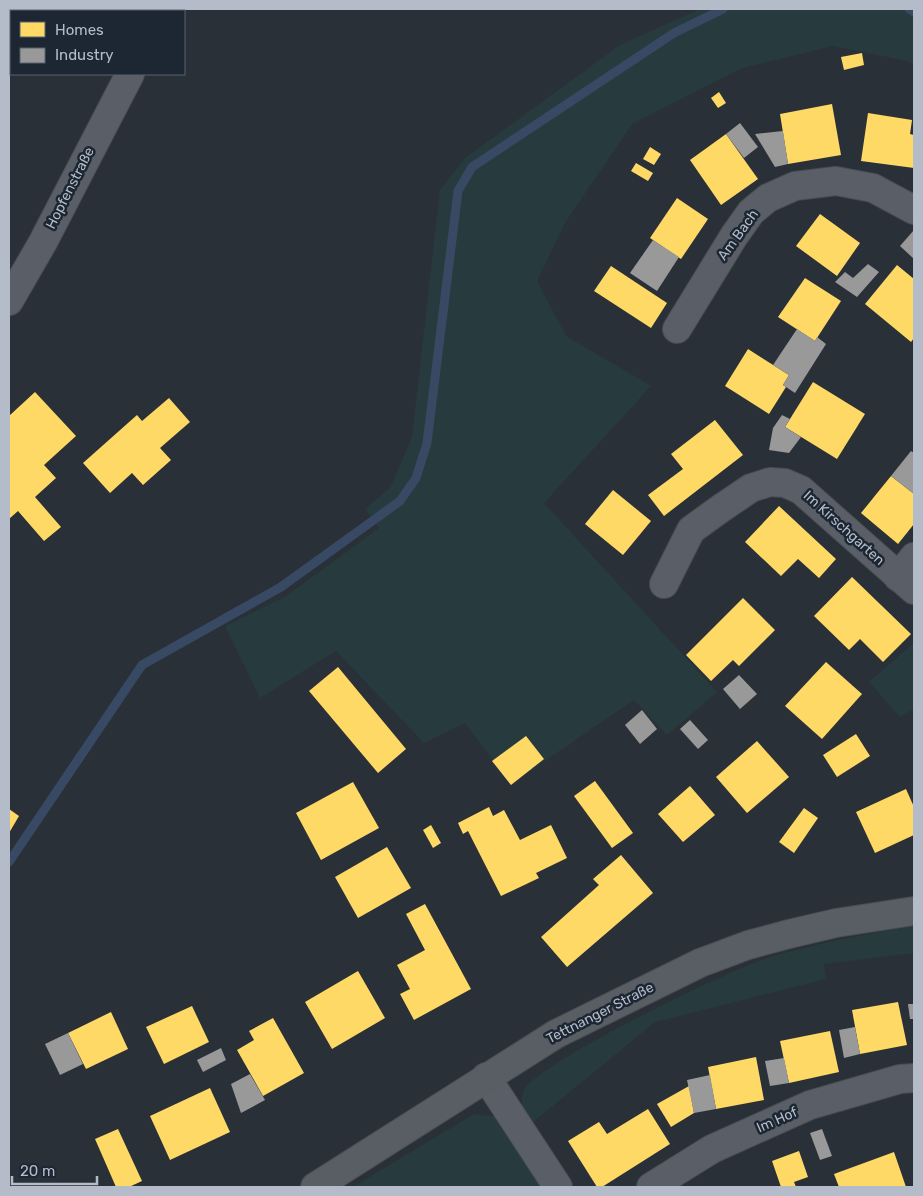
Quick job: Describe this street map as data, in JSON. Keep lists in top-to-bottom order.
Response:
{
  "streets": {
    "main road": ["Tettnanger Straße"],
    "street": [
      "Hopfenstraße",
      "Am Bach",
      "Im Kirschgarten",
      "Im Hof"
    ]
  },
  "legend": ["Homes", "Industry"],
  "scale_bar": "20 m"
}
